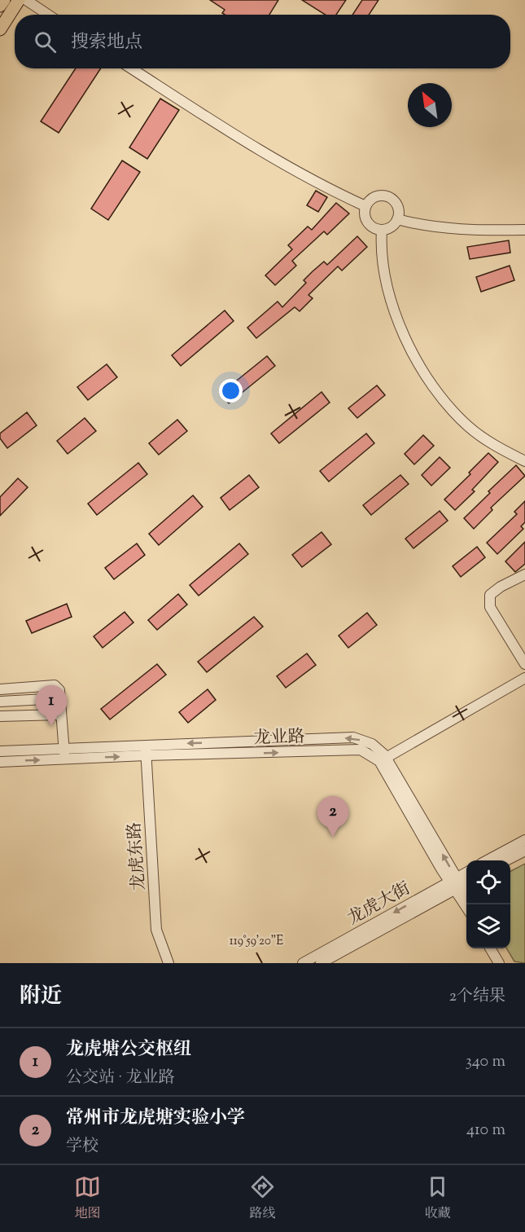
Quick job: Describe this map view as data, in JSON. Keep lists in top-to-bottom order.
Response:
{
  "streets": {
    "street": ["龙业路", "龙虎东路", "龙虎大街"]
  },
  "crossings": [
    ["龙业路", "龙虎东路"]
  ],
  "north": "top left",
  "page": {
    "search": "搜索地点",
    "pins": ["1", "2"],
    "heading": ["附近", "2个结果"],
    "list": [
      {
        "mark": "1",
        "name": "龙虎塘公交枢纽",
        "note": "公交站 · 龙业路",
        "value": "340 m"
      },
      {
        "mark": "2",
        "name": "常州市龙虎塘实验小学",
        "note": "学校",
        "value": "410 m"
      }
    ],
    "nav": ["地图", "路线", "收藏"]
  },
  "coordinates": ["119°59'20\"E"]
}
